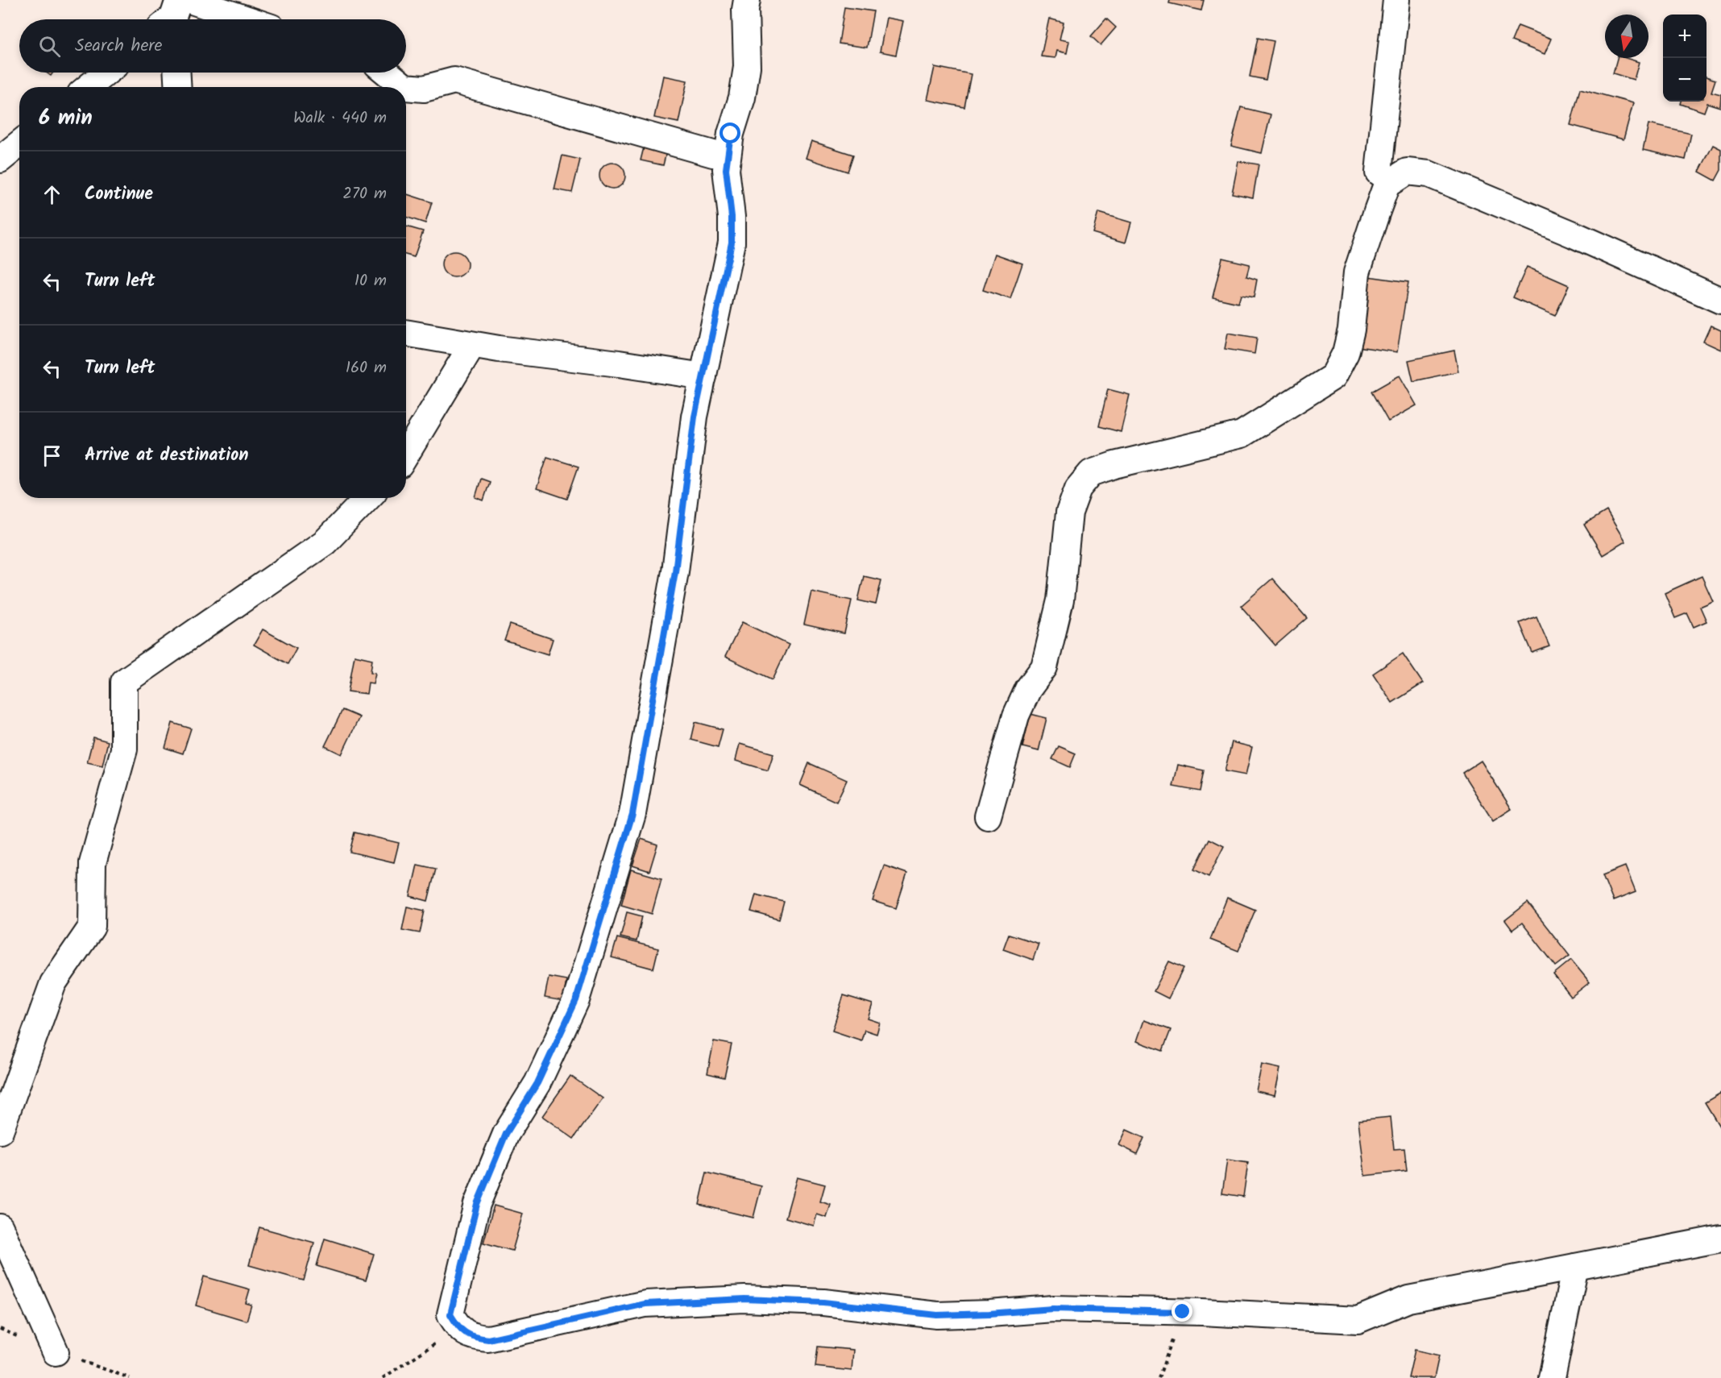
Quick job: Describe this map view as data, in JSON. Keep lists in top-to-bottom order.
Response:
{
  "north": "bottom",
  "page": {
    "map_buttons": ["+", "−"],
    "search": "Search here",
    "heading": ["6 min", "Walk · 440 m"],
    "list": [
      ["Continue", "270 m"],
      ["Turn left", "10 m"],
      ["Turn left", "160 m"],
      "Arrive at destination"
    ]
  }
}
